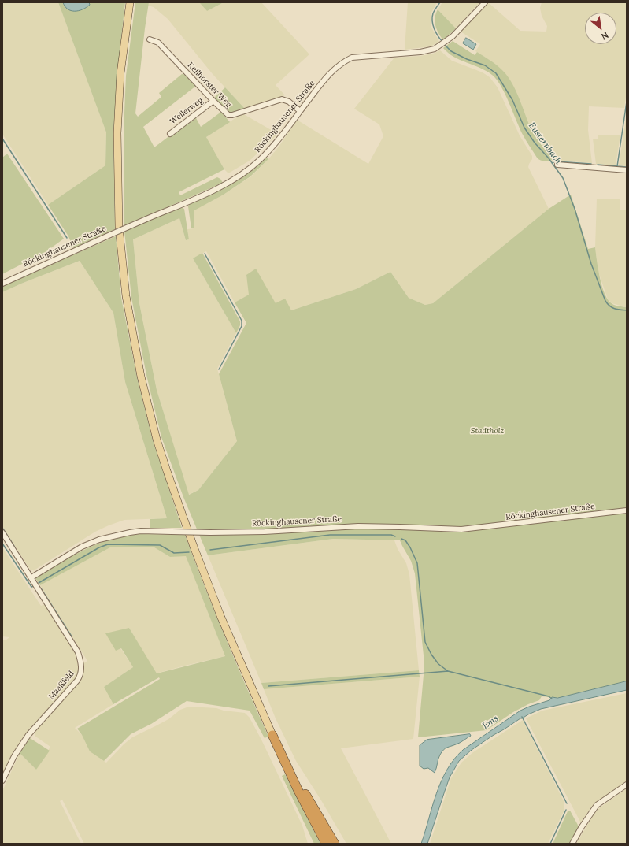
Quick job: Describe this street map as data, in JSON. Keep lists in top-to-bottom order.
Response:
{
  "streets": {
    "street": [
      "Kellhorster Weg",
      "Weilerweg",
      "Röckinghausener Straße",
      "Maaßfeld"
    ]
  },
  "crossings": [
    ["Kellhorster Weg", "Weilerweg"],
    ["Kellhorster Weg", "Röckinghausener Straße"],
    ["Röckinghausener Straße", "Maaßfeld"]
  ],
  "water": ["Eusternbach", "Ems"],
  "parks": ["Stadtholz"],
  "north": "bottom right"
}
